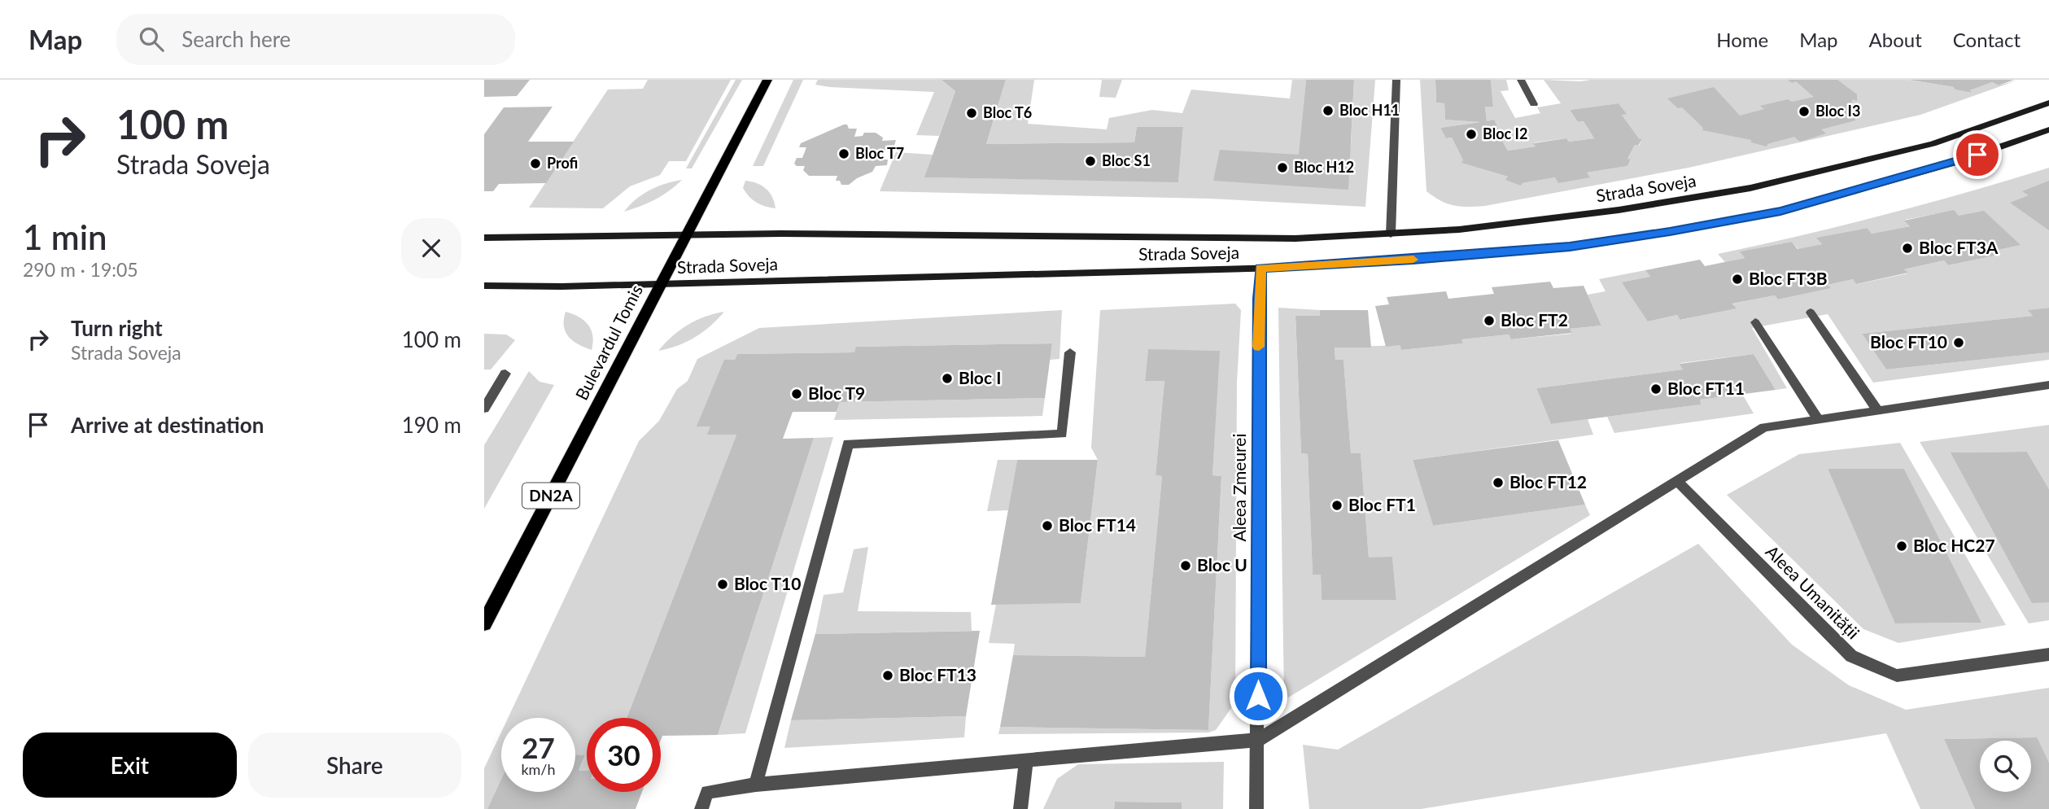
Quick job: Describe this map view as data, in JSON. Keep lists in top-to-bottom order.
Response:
{
  "streets": {
    "main road": ["Strada Soveja", "Bulevardul Tomis", "DN2A"],
    "street": ["Aleea Zmeurei", "Aleea Umanității"]
  },
  "crossings": [
    ["Strada Soveja", "Bulevardul Tomis"],
    ["Strada Soveja", "Aleea Zmeurei"]
  ],
  "places": [
    "Bloc H11",
    "Bloc I3",
    "Bloc T6",
    "Bloc I2",
    "Bloc T7",
    "Bloc S1",
    "Profi",
    "Bloc H12",
    "Bloc FT3A",
    "Bloc FT3B",
    "Bloc FT2",
    "Bloc FT10",
    "Bloc I",
    "Bloc FT11",
    "Bloc T9",
    "Bloc FT12",
    "Bloc FT1",
    "Bloc FT14",
    "Bloc HC27",
    "Bloc U",
    "Bloc T10",
    "Bloc FT13"
  ],
  "page": {
    "header": "Map",
    "search": "Search here",
    "nav": [
      "Home",
      "Map",
      "About",
      "Contact"
    ],
    "turn": ["100 m", "Strada Soveja"],
    "heading": ["1 min", "290 m · 19:05"],
    "list": [
      {
        "name": "Turn right",
        "note": "Strada Soveja",
        "value": "100 m"
      },
      {
        "name": "Arrive at destination",
        "value": "190 m"
      }
    ],
    "speed": "27 km/h",
    "limit": "30",
    "buttons": ["Exit", "Share"]
  }
}
